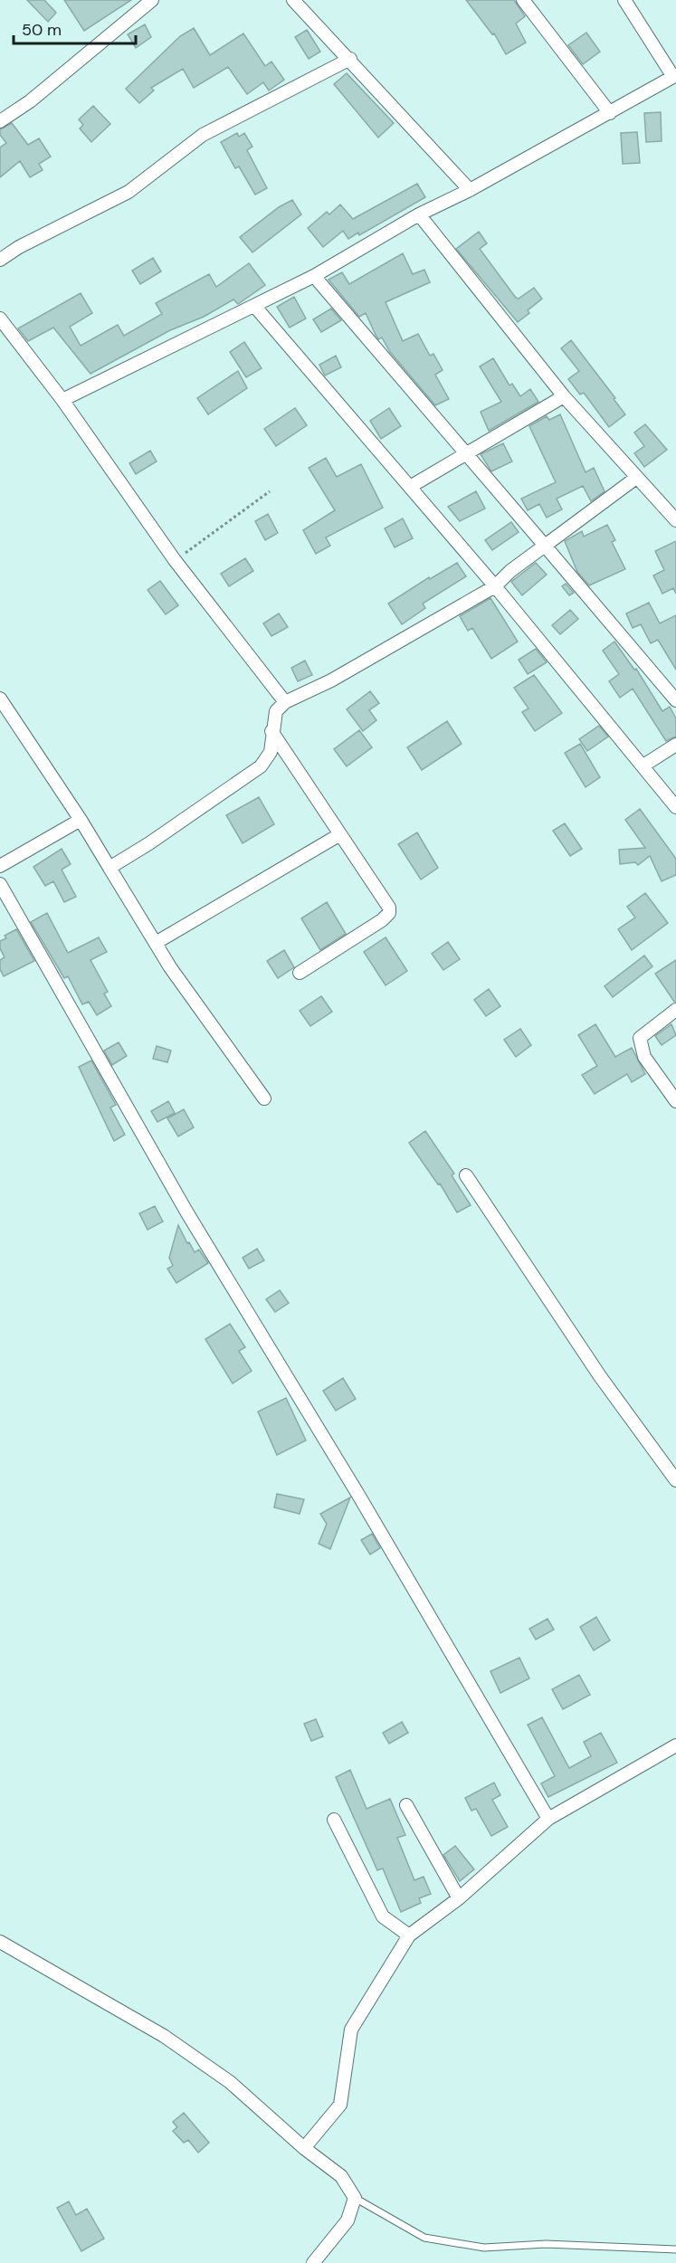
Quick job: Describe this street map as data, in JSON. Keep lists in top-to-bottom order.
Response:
{
  "scale_bar": "50 m"
}
